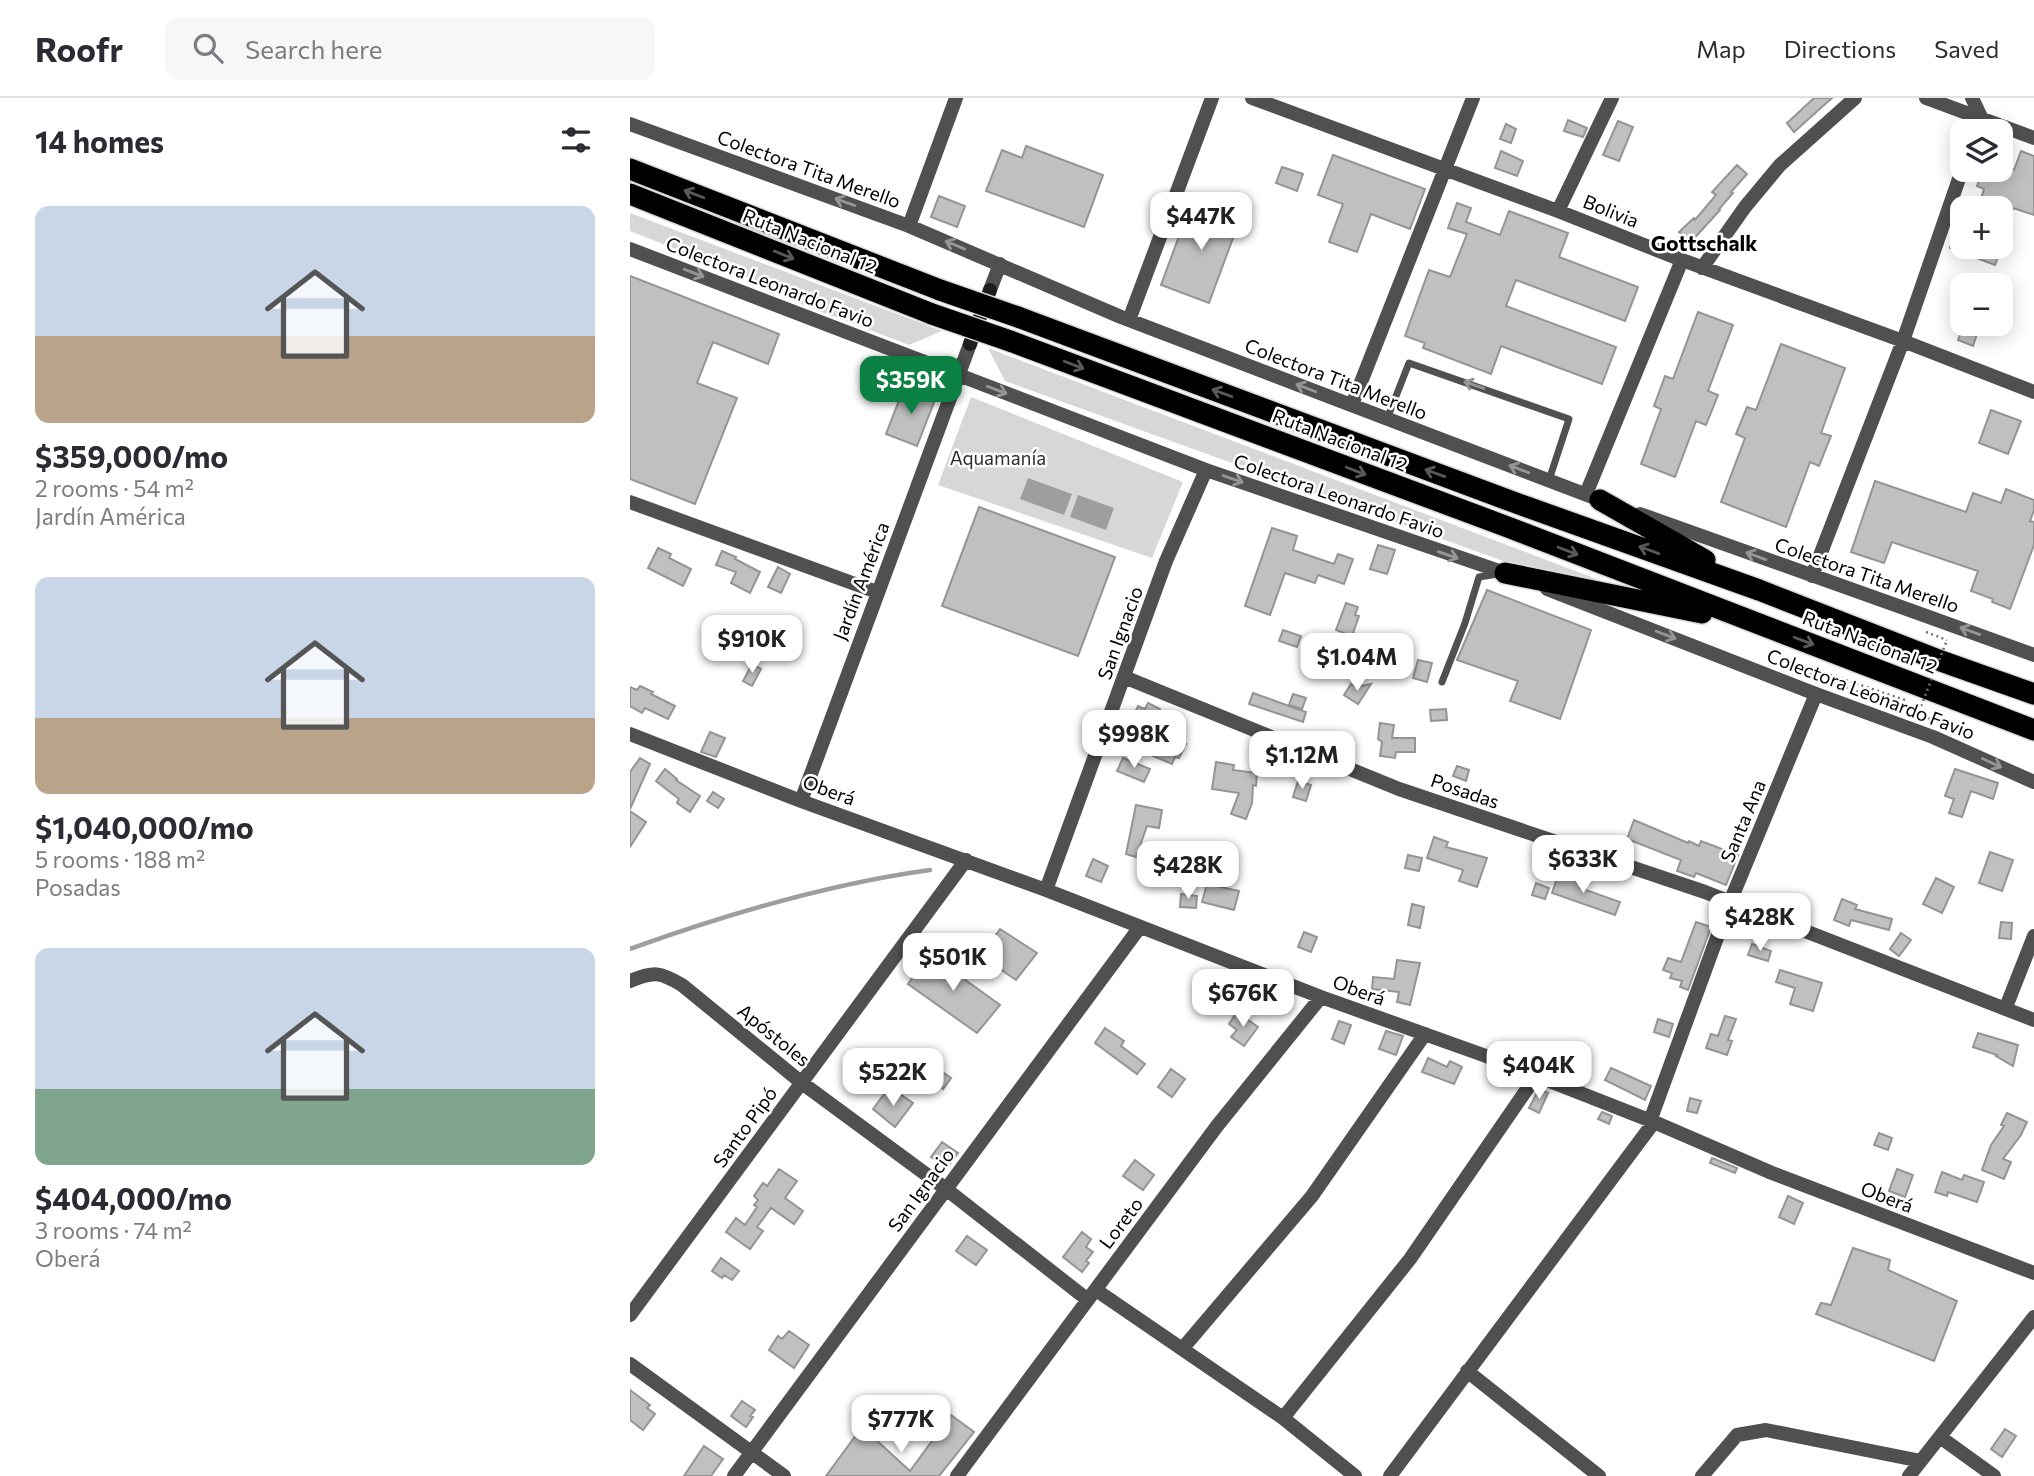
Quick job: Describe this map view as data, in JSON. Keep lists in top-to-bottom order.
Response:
{
  "streets": {
    "highway": ["Ruta Nacional 12"],
    "street": [
      "Colectora Tita Merello",
      "Bolivia",
      "Colectora Leonardo Favio",
      "Jardín América",
      "San Ignacio",
      "Oberá",
      "Posadas",
      "Santa Ana",
      "Apóstoles",
      "Santo Pipó",
      "Loreto"
    ]
  },
  "crossings": [
    ["Colectora Tita Merello", "Jardín América"],
    ["Colectora Leonardo Favio", "Jardín América"],
    ["Colectora Leonardo Favio", "San Ignacio"],
    ["Colectora Leonardo Favio", "Santa Ana"],
    ["Jardín América", "Oberá"],
    ["San Ignacio", "Oberá"],
    ["San Ignacio", "Posadas"],
    ["San Ignacio", "Apóstoles"],
    ["Oberá", "Santa Ana"],
    ["Oberá", "Santo Pipó"],
    ["Oberá", "Loreto"],
    ["Posadas", "Santa Ana"],
    ["Apóstoles", "Santo Pipó"],
    ["Apóstoles", "Loreto"]
  ],
  "one_way": ["Colectora Tita Merello", "Colectora Leonardo Favio"],
  "districts": ["Gottschalk"],
  "parks": ["Aquamanía"],
  "page": {
    "header": "Roofr",
    "search": "Search here",
    "nav": ["Map", "Directions", "Saved"],
    "heading": "14 homes",
    "map_buttons": ["+", "−"],
    "list": [
      {
        "name": "$359,000/mo",
        "note": "2 rooms · 54 m² · Jardín América"
      },
      {
        "name": "$1,040,000/mo",
        "note": "5 rooms · 188 m² · Posadas"
      },
      {
        "name": "$404,000/mo",
        "note": "3 rooms · 74 m² · Oberá"
      }
    ],
    "price": [
      "$447K",
      "$359K",
      "$910K",
      "$1.04M",
      "$998K",
      "$1.12M",
      "$633K",
      "$428K",
      "$428K",
      "$501K",
      "$676K",
      "$404K",
      "$522K",
      "$777K"
    ]
  }
}
